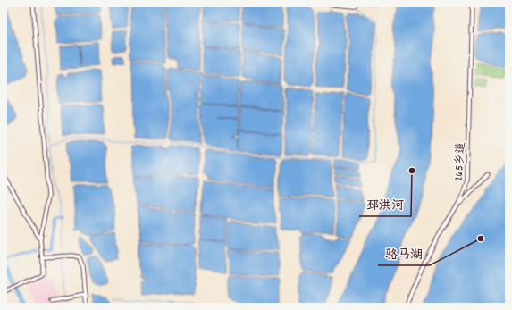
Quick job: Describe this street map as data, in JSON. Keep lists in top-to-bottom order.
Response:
{
  "streets": {
    "street": ["265乡道"]
  },
  "places": ["邳洪河", "骆马湖"]
}
